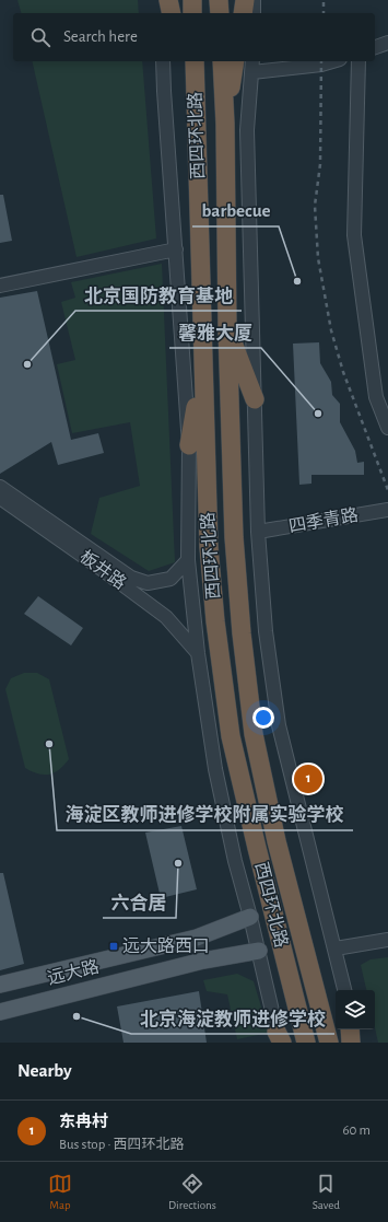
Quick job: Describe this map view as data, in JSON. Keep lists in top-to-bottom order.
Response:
{
  "streets": {
    "highway": ["西四环北路"],
    "main road": ["远大路"],
    "street": ["四季青路", "板井路"]
  },
  "crossings": [
    ["西四环北路", "板井路"],
    ["西四环北路", "远大路"]
  ],
  "places": {
    "other": [
      "barbecue",
      "北京国防教育基地",
      "馨雅大厦",
      "海淀区教师进修学校附属实验学校",
      "六合居",
      "北京海淀教师进修学校"
    ],
    "transit": ["远大路西口"]
  },
  "page": {
    "search": "Search here",
    "pins": "1",
    "heading": "Nearby",
    "list": [
      {
        "mark": "1",
        "name": "东冉村",
        "note": "Bus stop · 西四环北路",
        "value": "60 m"
      }
    ],
    "nav": ["Map", "Directions", "Saved"]
  }
}
